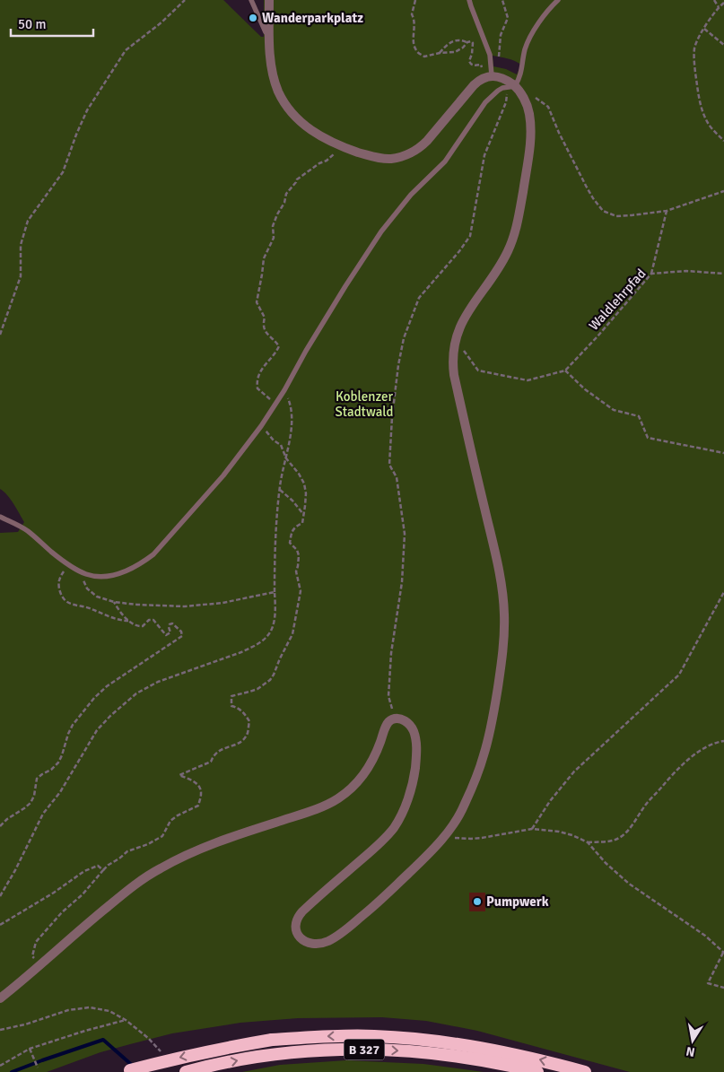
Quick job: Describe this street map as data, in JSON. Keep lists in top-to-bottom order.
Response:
{
  "streets": {
    "highway": ["B 327"],
    "path": ["Waldlehrpfad"]
  },
  "parks": ["Koblenzer Stadtwald"],
  "places": ["Wanderparkplatz", "Pumpwerk"],
  "scale_bar": "50 m",
  "north": "bottom"
}
